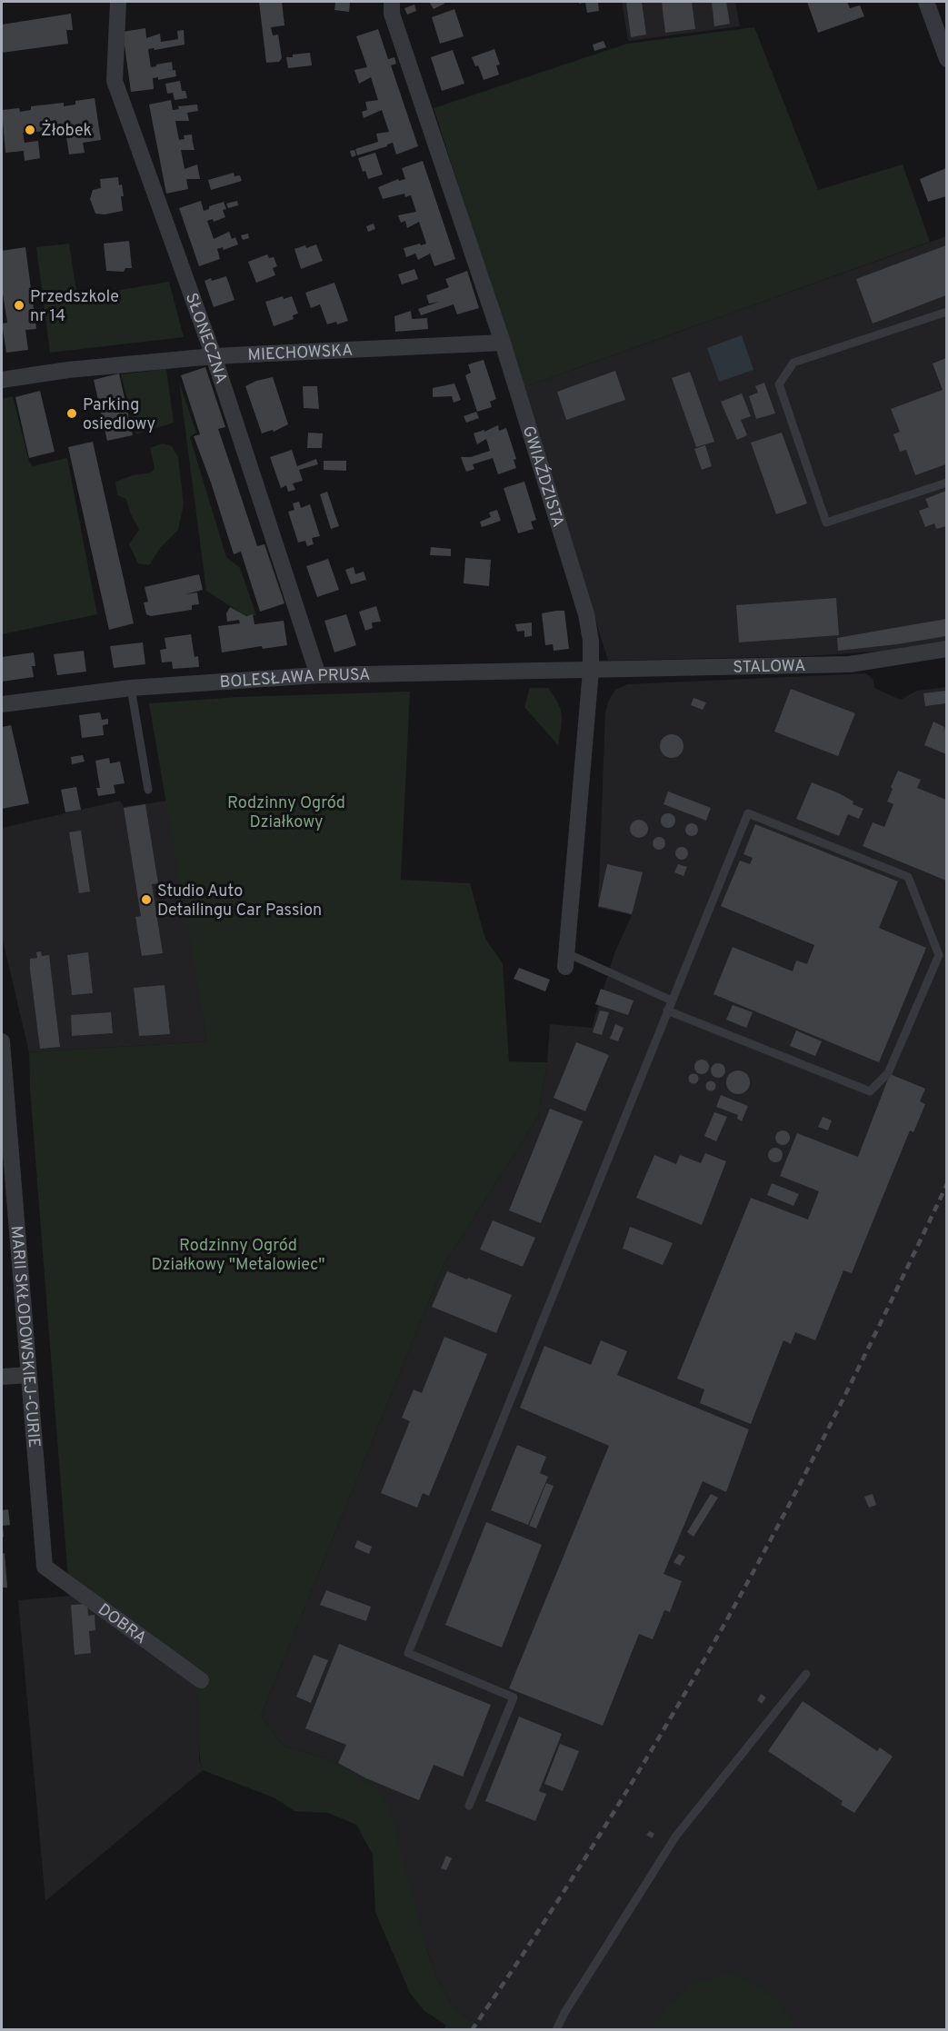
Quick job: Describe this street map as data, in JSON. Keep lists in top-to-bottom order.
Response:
{
  "streets": {
    "street": [
      "SŁONECZNA",
      "MIECHOWSKA",
      "GWIAŹDZISTA",
      "STALOWA",
      "BOLESŁAWA PRUSA",
      "MARII SKŁODOWSKIEJ-CURIE",
      "DOBRA"
    ]
  },
  "crossings": [
    ["SŁONECZNA", "MIECHOWSKA"],
    ["SŁONECZNA", "BOLESŁAWA PRUSA"],
    ["MIECHOWSKA", "GWIAŹDZISTA"],
    ["GWIAŹDZISTA", "STALOWA"],
    ["GWIAŹDZISTA", "BOLESŁAWA PRUSA"],
    ["STALOWA", "BOLESŁAWA PRUSA"],
    ["MARII SKŁODOWSKIEJ-CURIE", "DOBRA"]
  ],
  "parks": ["Rodzinny Ogród Działkowy", "Rodzinny Ogród Działkowy \"Metalowiec\""],
  "places": [
    "Żłobek",
    "Przedszkole nr 14",
    "Parking osiedlowy",
    "Studio Auto Detailingu Car Passion"
  ]
}
